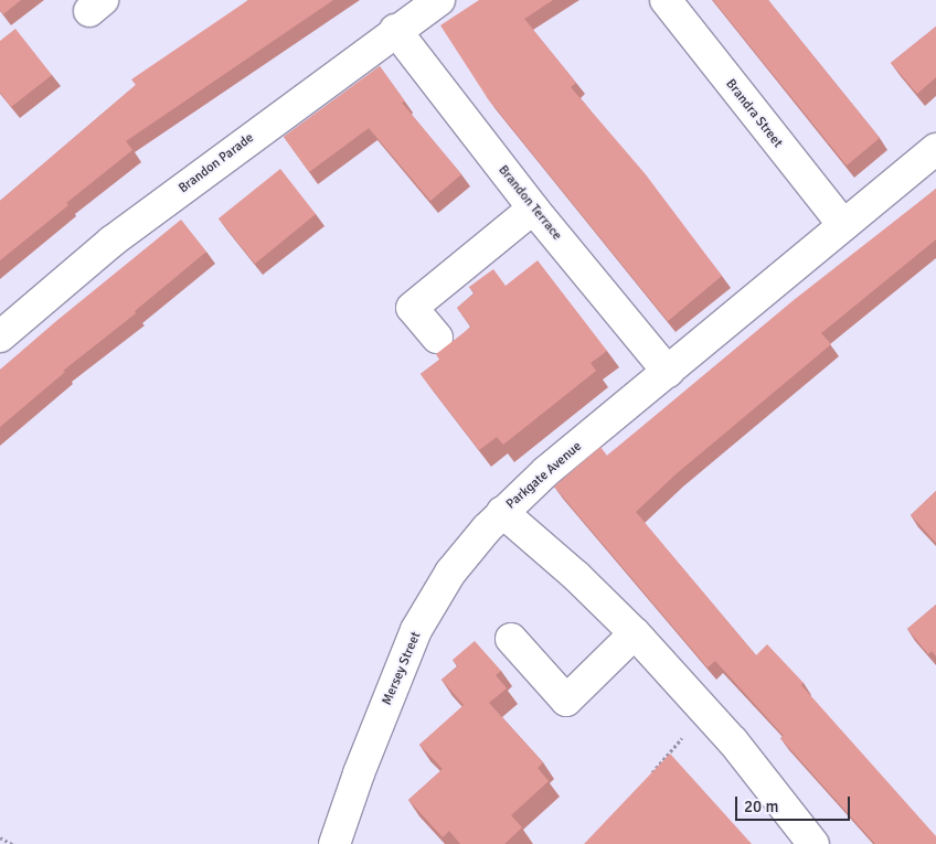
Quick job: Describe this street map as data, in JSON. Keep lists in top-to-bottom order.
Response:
{
  "streets": {
    "street": [
      "Brandra Street",
      "Brandon Parade",
      "Brandon Terrace",
      "Parkgate Avenue",
      "Mersey Street"
    ]
  },
  "crossings": [
    ["Brandra Street", "Parkgate Avenue"],
    ["Brandon Parade", "Brandon Terrace"],
    ["Brandon Terrace", "Parkgate Avenue"],
    ["Parkgate Avenue", "Mersey Street"]
  ],
  "scale_bar": "20 m"
}
